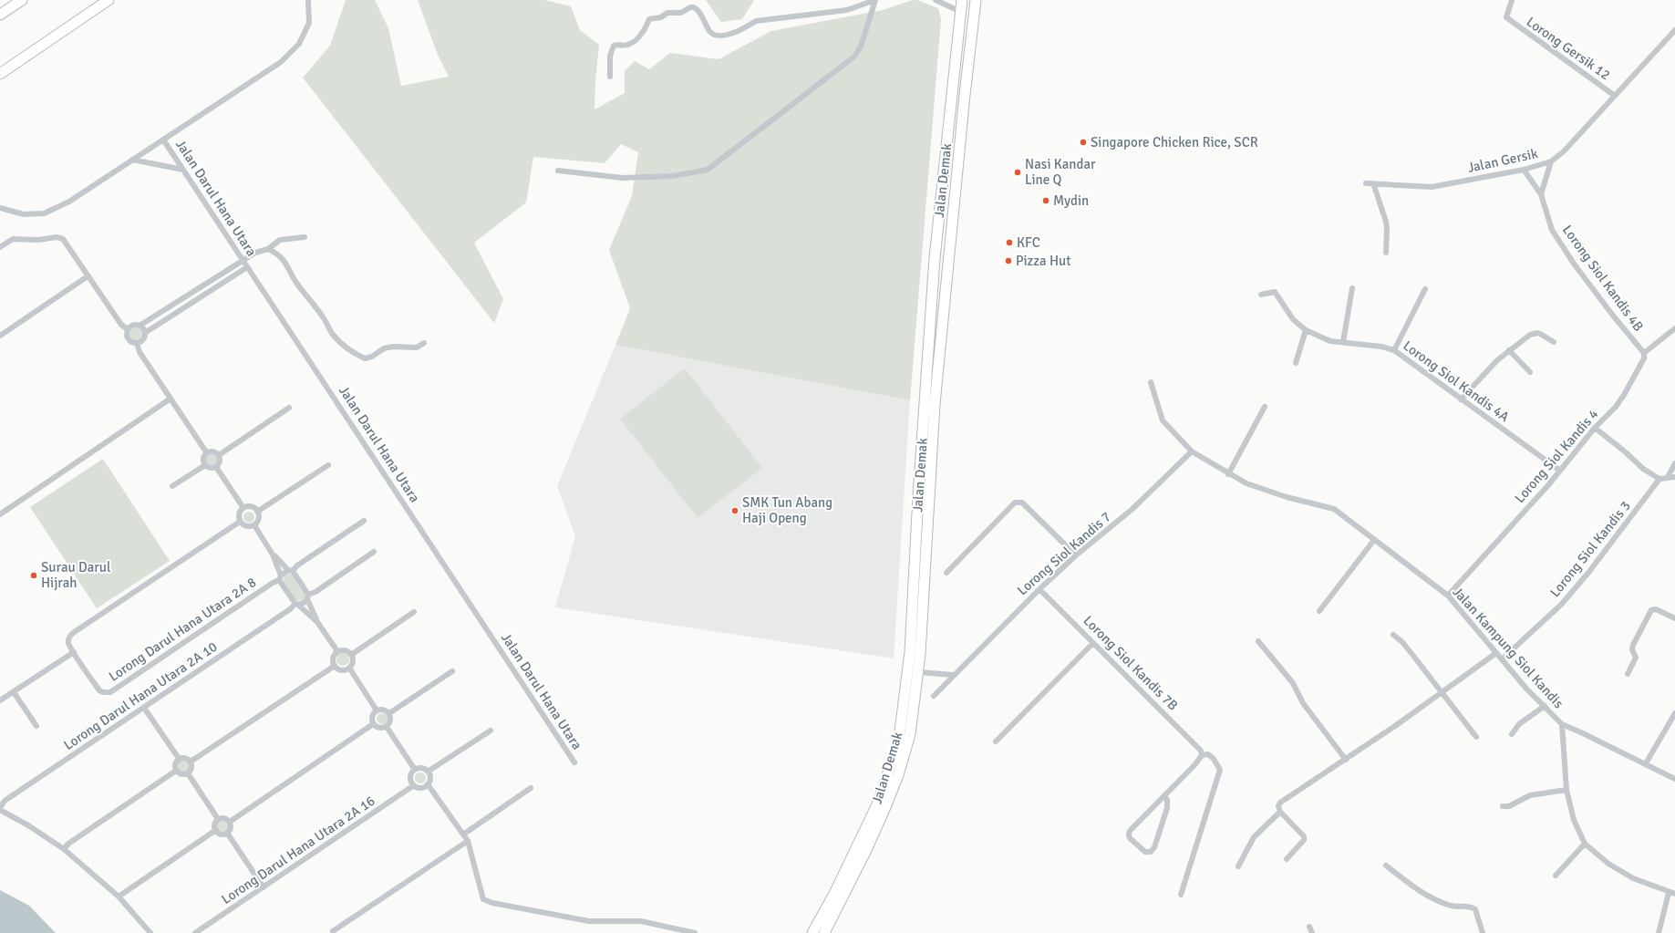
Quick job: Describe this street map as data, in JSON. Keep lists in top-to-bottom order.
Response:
{
  "streets": {
    "highway": ["Jalan Demak"],
    "street": [
      "Lorong Gersik 12",
      "Jalan Gersik",
      "Jalan Darul Hana Utara",
      "Lorong Siol Kandis 4B",
      "Lorong Siol Kandis 4A",
      "Lorong Siol Kandis 4",
      "Lorong Siol Kandis 3",
      "Lorong Siol Kandis 7",
      "Lorong Darul Hana Utara 2A 8",
      "Jalan Kampung Siol Kandis",
      "Lorong Siol Kandis 7B",
      "Lorong Darul Hana Utara 2A 10",
      "Lorong Darul Hana Utara 2A 16"
    ]
  },
  "crossings": [
    ["Lorong Gersik 12", "Jalan Gersik"],
    ["Jalan Gersik", "Lorong Siol Kandis 4B"],
    ["Lorong Siol Kandis 4B", "Lorong Siol Kandis 4"],
    ["Lorong Siol Kandis 4A", "Lorong Siol Kandis 4"],
    ["Lorong Siol Kandis 4", "Jalan Kampung Siol Kandis"],
    ["Lorong Siol Kandis 3", "Jalan Kampung Siol Kandis"],
    ["Lorong Siol Kandis 7", "Jalan Kampung Siol Kandis"],
    ["Lorong Siol Kandis 7", "Lorong Siol Kandis 7B"]
  ],
  "places": [
    "Singapore Chicken Rice, SCR",
    "Nasi Kandar Line Q",
    "Mydin",
    "KFC",
    "Pizza Hut",
    "SMK Tun Abang Haji Openg",
    "Surau Darul Hijrah"
  ]
}
